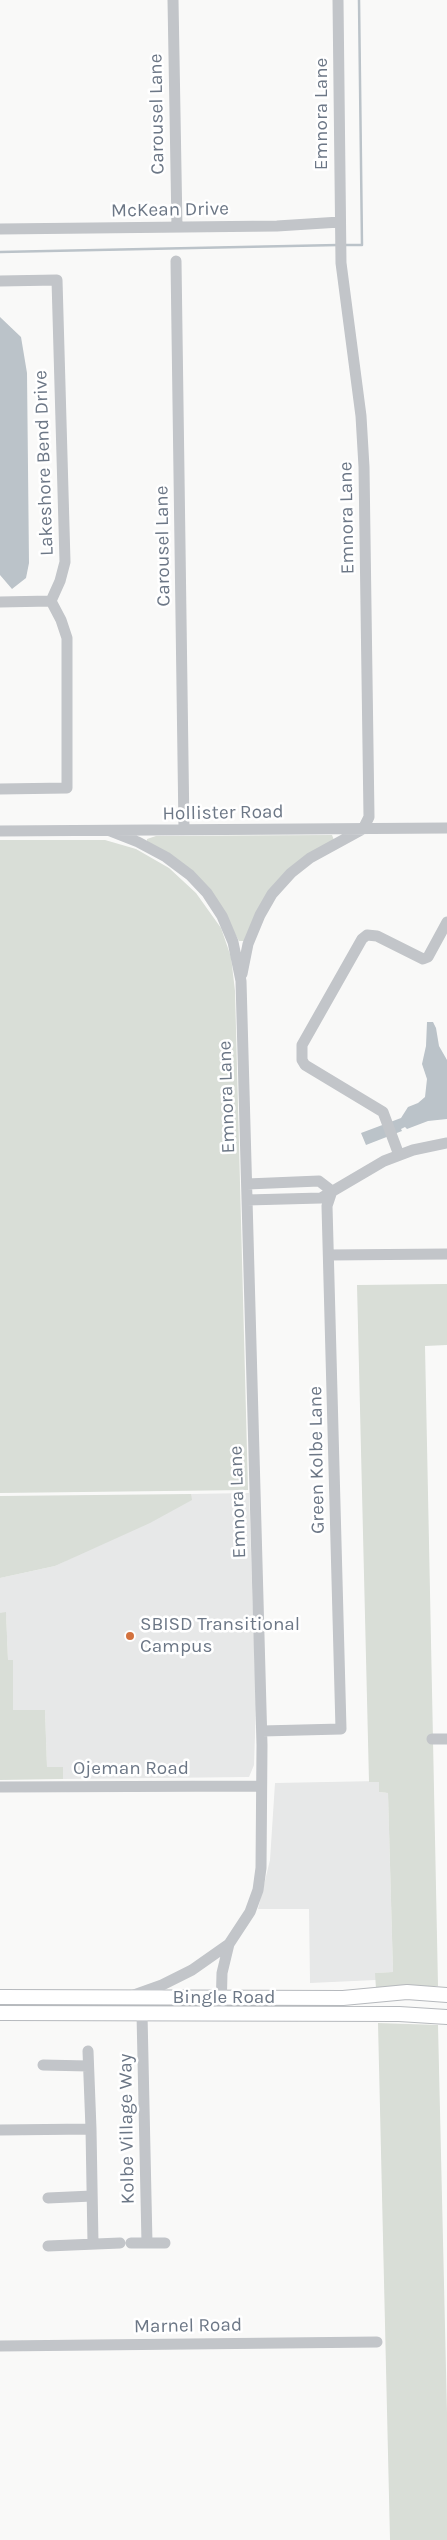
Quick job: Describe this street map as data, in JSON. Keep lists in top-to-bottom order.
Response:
{
  "streets": {
    "main road": ["Bingle Road"],
    "street": [
      "Carousel Lane",
      "Emnora Lane",
      "McKean Drive",
      "Lakeshore Bend Drive",
      "Hollister Road",
      "Green Kolbe Lane",
      "Ojeman Road",
      "Kolbe Village Way",
      "Marnel Road"
    ]
  },
  "crossings": [
    ["Carousel Lane", "McKean Drive"],
    ["Carousel Lane", "Hollister Road"],
    ["Emnora Lane", "McKean Drive"],
    ["Emnora Lane", "Hollister Road"],
    ["Emnora Lane", "Green Kolbe Lane"],
    ["Emnora Lane", "Ojeman Road"],
    ["Emnora Lane", "Bingle Road"],
    ["Bingle Road", "Kolbe Village Way"]
  ],
  "places": ["SBISD Transitional Campus"]
}
